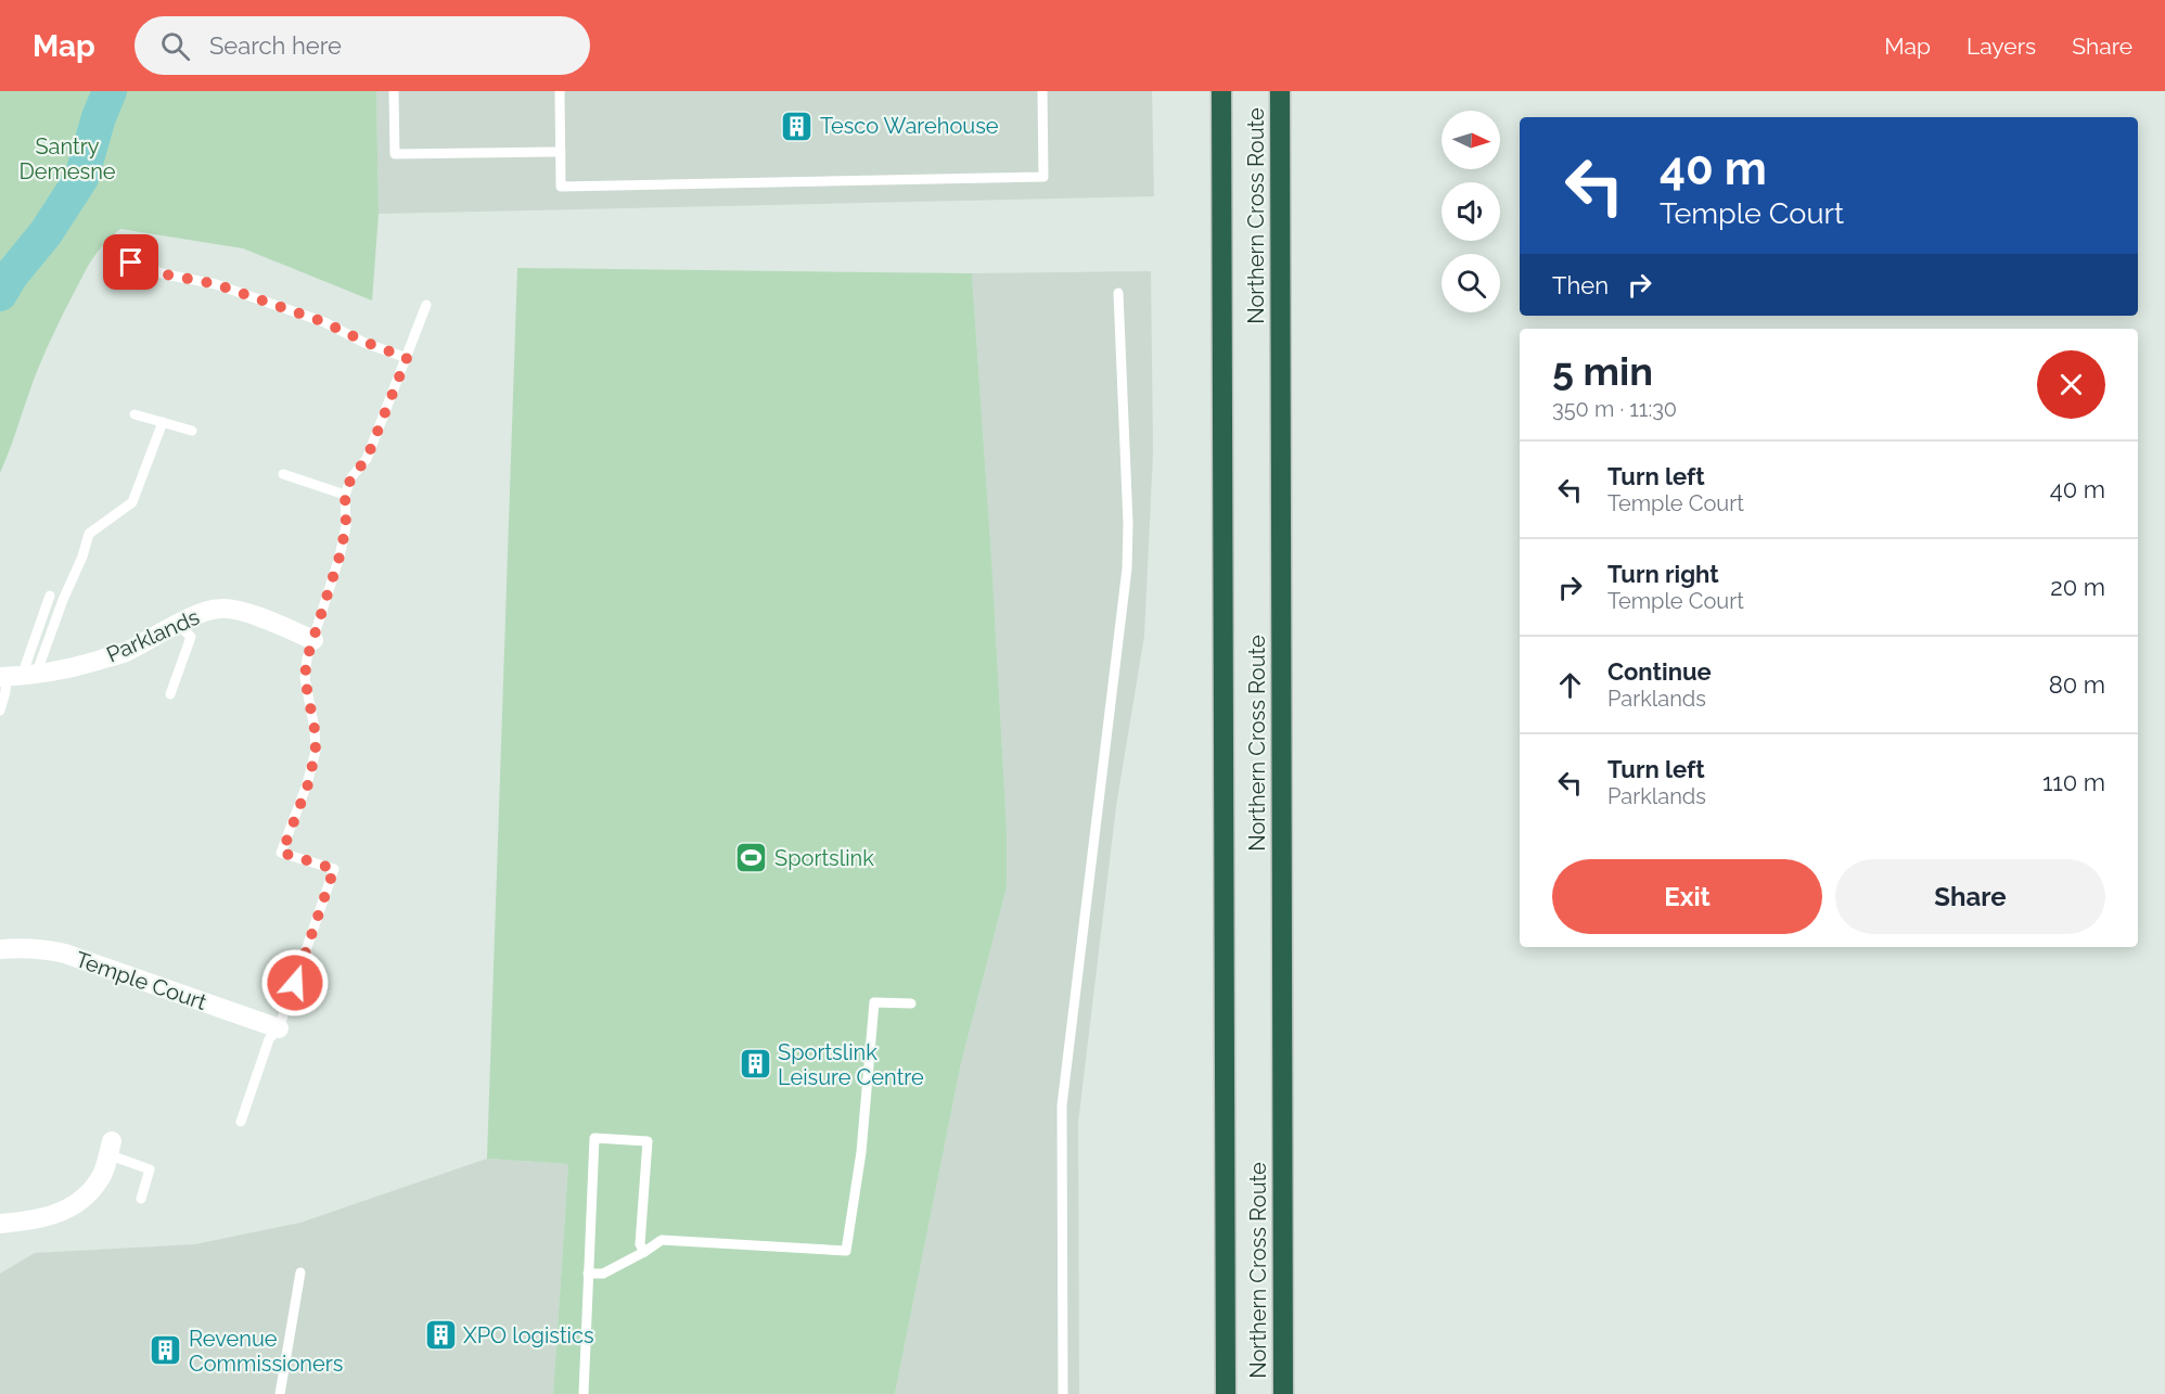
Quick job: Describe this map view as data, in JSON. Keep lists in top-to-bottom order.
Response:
{
  "streets": {
    "highway": ["Northern Cross Route"],
    "street": ["Parklands", "Temple Court"]
  },
  "parks": ["Santry Demesne"],
  "places": {
    "building": [
      "Tesco Warehouse",
      "Sportslink Leisure Centre",
      "XPO logistics",
      "Revenue Commissioners"
    ],
    "sports": ["Sportslink"]
  },
  "north": "right",
  "page": {
    "header": "Map",
    "search": "Search here",
    "nav": ["Map", "Layers", "Share"],
    "turn": ["40 m", "Temple Court"],
    "then": "Then",
    "heading": ["5 min", "350 m · 11:30"],
    "list": [
      {
        "name": "Turn left",
        "note": "Temple Court",
        "value": "40 m"
      },
      {
        "name": "Turn right",
        "note": "Temple Court",
        "value": "20 m"
      },
      {
        "name": "Continue",
        "note": "Parklands",
        "value": "80 m"
      },
      {
        "name": "Turn left",
        "note": "Parklands",
        "value": "110 m"
      }
    ],
    "buttons": ["Exit", "Share"]
  }
}
